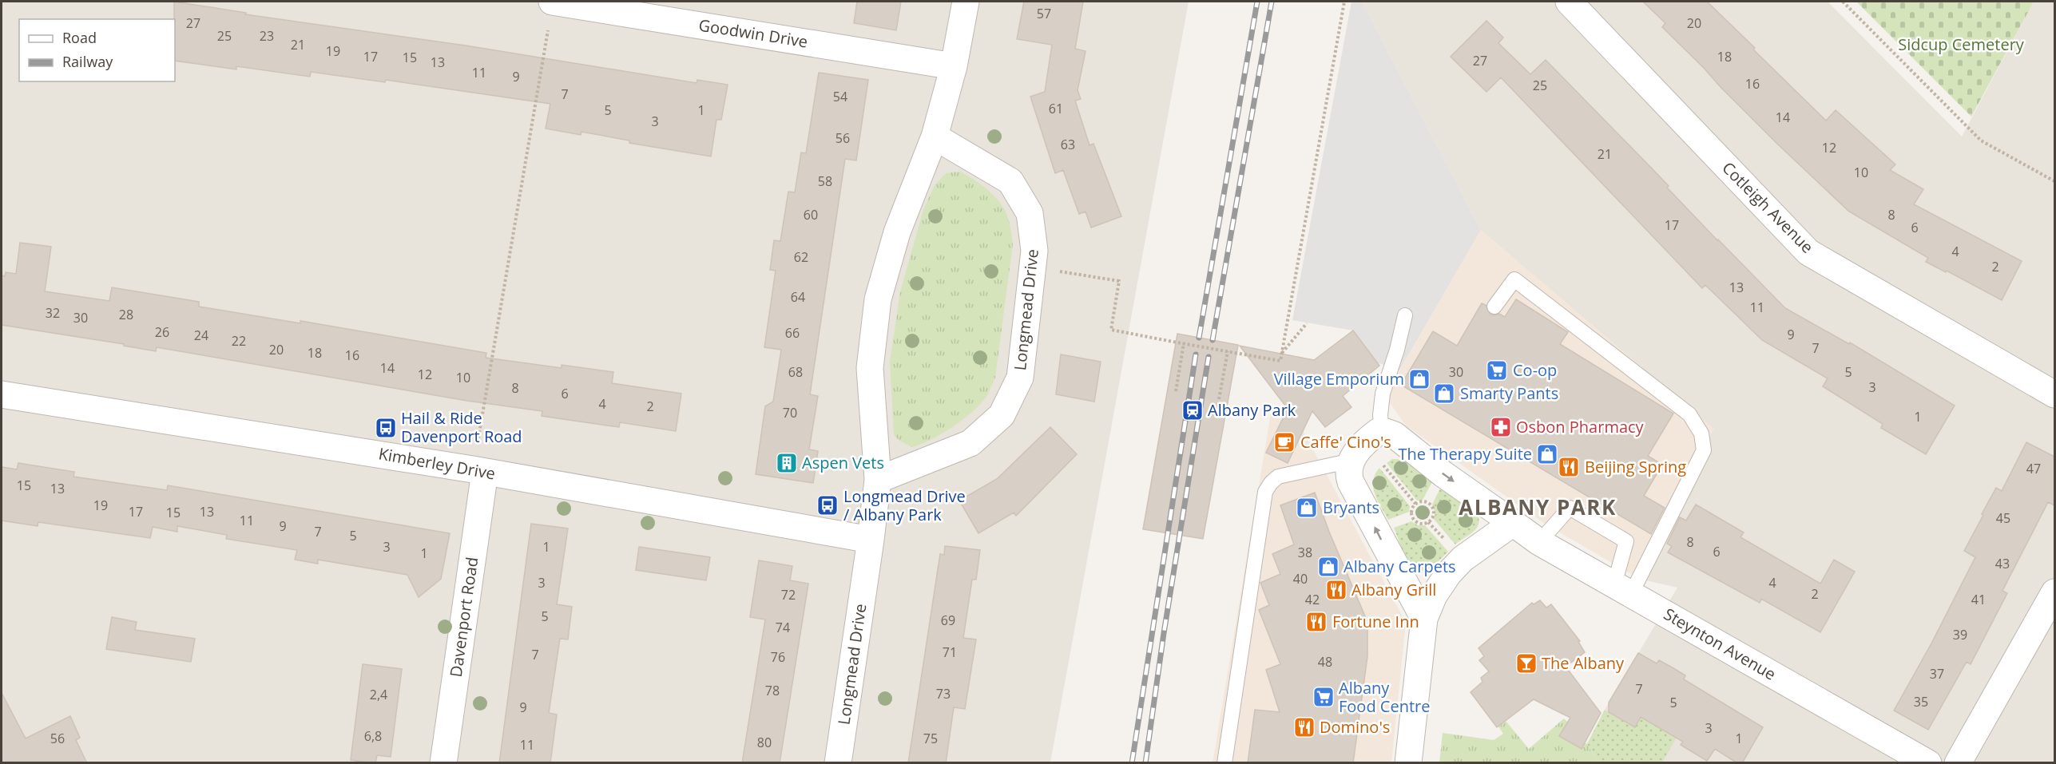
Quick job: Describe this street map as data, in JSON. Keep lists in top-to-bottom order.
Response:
{
  "streets": {
    "street": [
      "Goodwin Drive",
      "Cotleigh Avenue",
      "Longmead Drive",
      "Kimberley Drive",
      "Davenport Road",
      "Steynton Avenue"
    ]
  },
  "crossings": [
    ["Goodwin Drive", "Longmead Drive"],
    ["Longmead Drive", "Kimberley Drive"],
    ["Kimberley Drive", "Davenport Road"]
  ],
  "districts": ["ALBANY PARK"],
  "parks": ["Sidcup Cemetery"],
  "places": {
    "supermarket": ["Co-op", "Albany Food Centre"],
    "shop": [
      "Village Emporium",
      "Smarty Pants",
      "The Therapy Suite",
      "Bryants",
      "Albany Carpets"
    ],
    "station": ["Albany Park"],
    "pharmacy": ["Osbon Pharmacy"],
    "bus stop": ["Hail & Ride Davenport Road", "Longmead Drive / Albany Park"],
    "cafe": ["Caffe' Cino's"],
    "building": ["Aspen Vets"],
    "restaurant": [
      "Beijing Spring",
      "Albany Grill",
      "Fortune Inn",
      "Domino's"
    ],
    "bar": ["The Albany"]
  },
  "house_numbers": [
    "57",
    "27",
    "20",
    "25",
    "23",
    "21",
    "19",
    "17",
    "18",
    "15",
    "27",
    "13",
    "11",
    "9",
    "16",
    "25",
    "7",
    "54",
    "61",
    "5",
    "1",
    "14",
    "3",
    "56",
    "63",
    "12",
    "21",
    "10",
    "58",
    "60",
    "8",
    "17",
    "6",
    "4",
    "62",
    "2",
    "13",
    "64",
    "11",
    "32",
    "28",
    "30",
    "26",
    "66",
    "9",
    "24",
    "22",
    "7",
    "20",
    "18",
    "16",
    "14",
    "68",
    "30",
    "5",
    "12",
    "10",
    "3",
    "8",
    "6",
    "4",
    "2",
    "70",
    "1",
    "47",
    "15",
    "13",
    "19",
    "17",
    "13",
    "15",
    "45",
    "11",
    "9",
    "7",
    "5",
    "8",
    "3",
    "1",
    "6",
    "38",
    "1",
    "43",
    "40",
    "3",
    "4",
    "2",
    "72",
    "42",
    "41",
    "5",
    "69",
    "74",
    "39",
    "71",
    "7",
    "76",
    "48",
    "37",
    "7",
    "78",
    "73",
    "2,4",
    "35",
    "5",
    "9",
    "3",
    "6,8",
    "56",
    "75",
    "1",
    "80",
    "11"
  ],
  "legend": ["Road", "Railway"]
}
